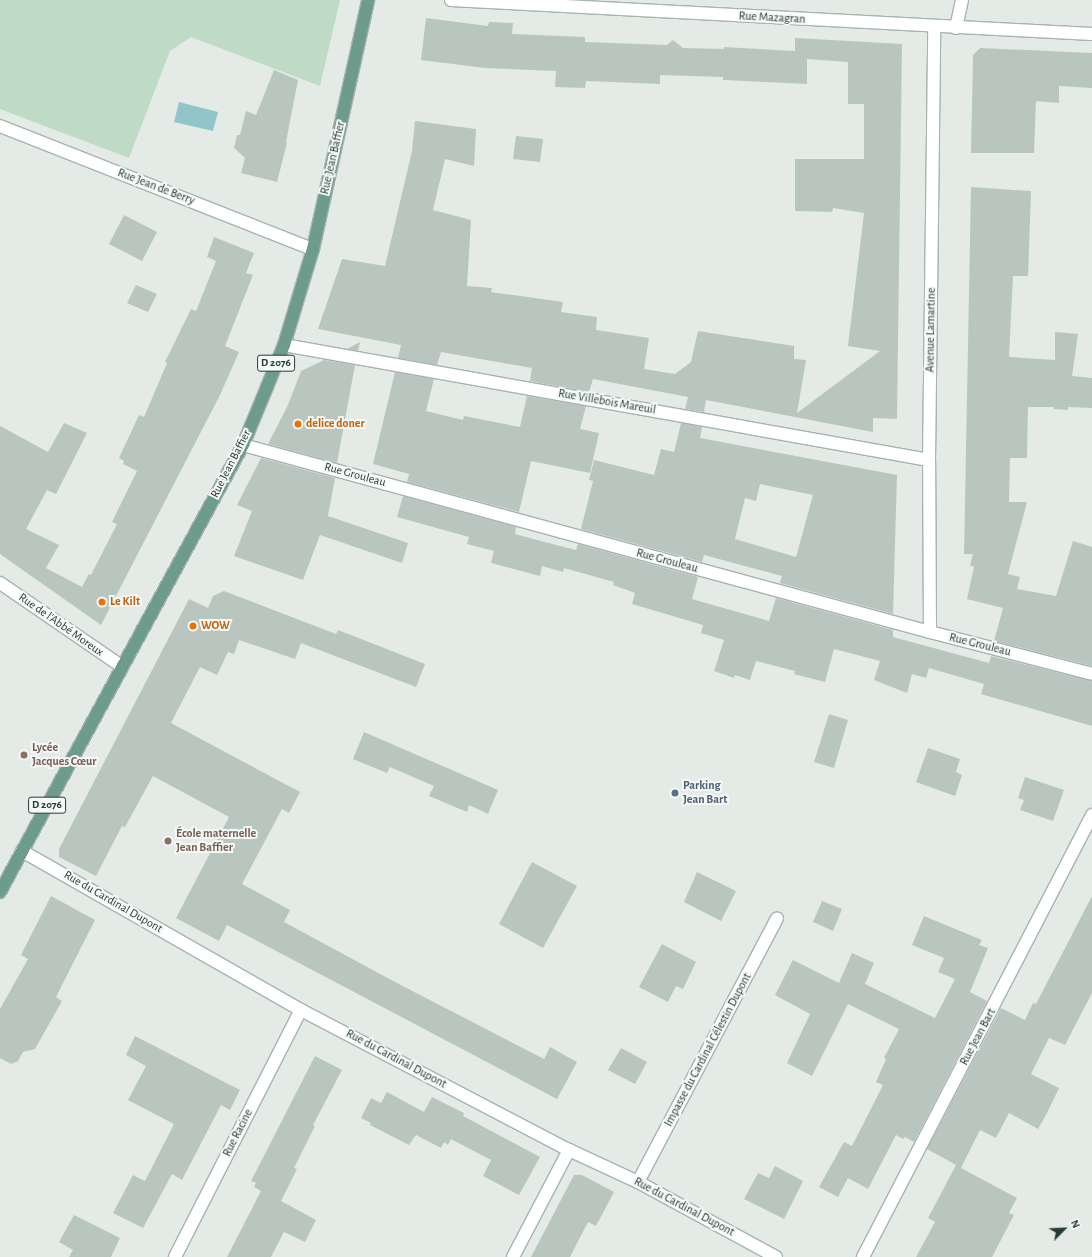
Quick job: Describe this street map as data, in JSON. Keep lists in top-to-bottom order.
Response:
{
  "streets": {
    "main road": ["Rue Jean Baffier", "D 2076"],
    "street": [
      "Rue Mazagran",
      "Rue Jean de Berry",
      "Avenue Lamartine",
      "Rue Villebois Mareuil",
      "Rue Grouleau",
      "Rue de l'Abbé Moreux",
      "Rue du Cardinal Dupont",
      "Rue Jean Bart",
      "Impasse du Cardinal Célestin Dupont",
      "Rue Racine"
    ]
  },
  "crossings": [
    ["Rue Mazagran", "Avenue Lamartine"],
    ["Rue Jean Baffier", "Rue Jean de Berry"],
    ["Rue Jean Baffier", "Rue Villebois Mareuil"],
    ["Rue Jean Baffier", "Rue Grouleau"],
    ["Rue Jean Baffier", "Rue de l'Abbé Moreux"],
    ["Rue Jean Baffier", "Rue du Cardinal Dupont"],
    ["Avenue Lamartine", "Rue Villebois Mareuil"],
    ["Avenue Lamartine", "Rue Grouleau"],
    ["Rue du Cardinal Dupont", "Impasse du Cardinal Célestin Dupont"],
    ["Rue du Cardinal Dupont", "Rue Racine"]
  ],
  "places": [
    "delice doner",
    "Le Kilt",
    "WOW",
    "Lycée Jacques Cœur",
    "Parking Jean Bart",
    "École maternelle Jean Baffier"
  ],
  "north": "top right"
}
